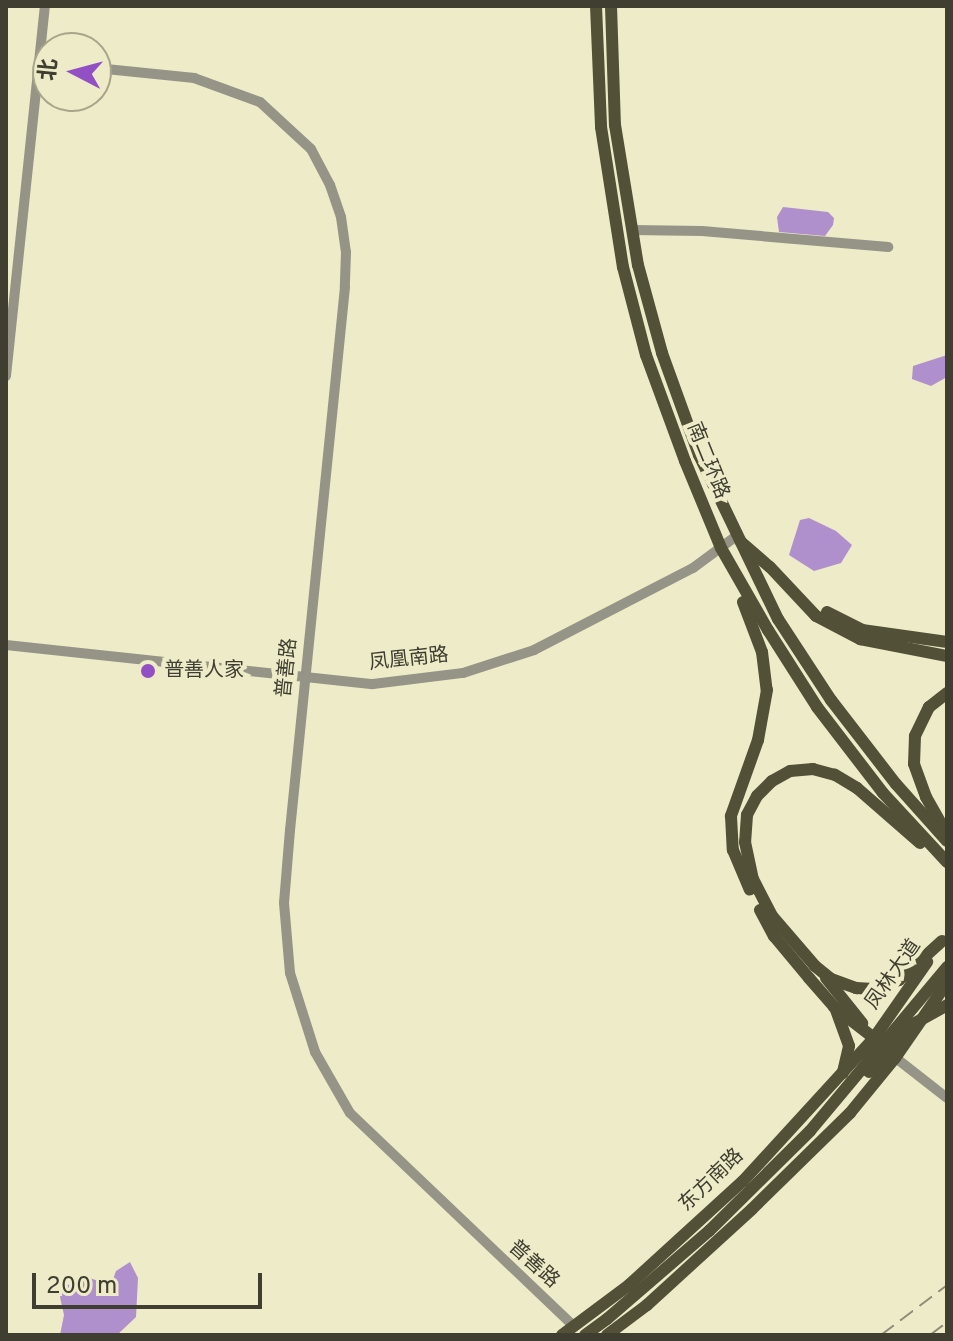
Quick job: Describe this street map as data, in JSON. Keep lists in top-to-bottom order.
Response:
{
  "streets": {
    "main road": ["南二环路", "凤林大道", "东方南路"],
    "street": ["凤凰南路", "普善路"]
  },
  "crossings": [
    ["南二环路", "凤凰南路"],
    ["凤凰南路", "普善路"],
    ["普善路", "东方南路"],
    ["凤林大道", "东方南路"]
  ],
  "places": ["普善人家"],
  "scale_bar": "200 m",
  "north": "left"
}
